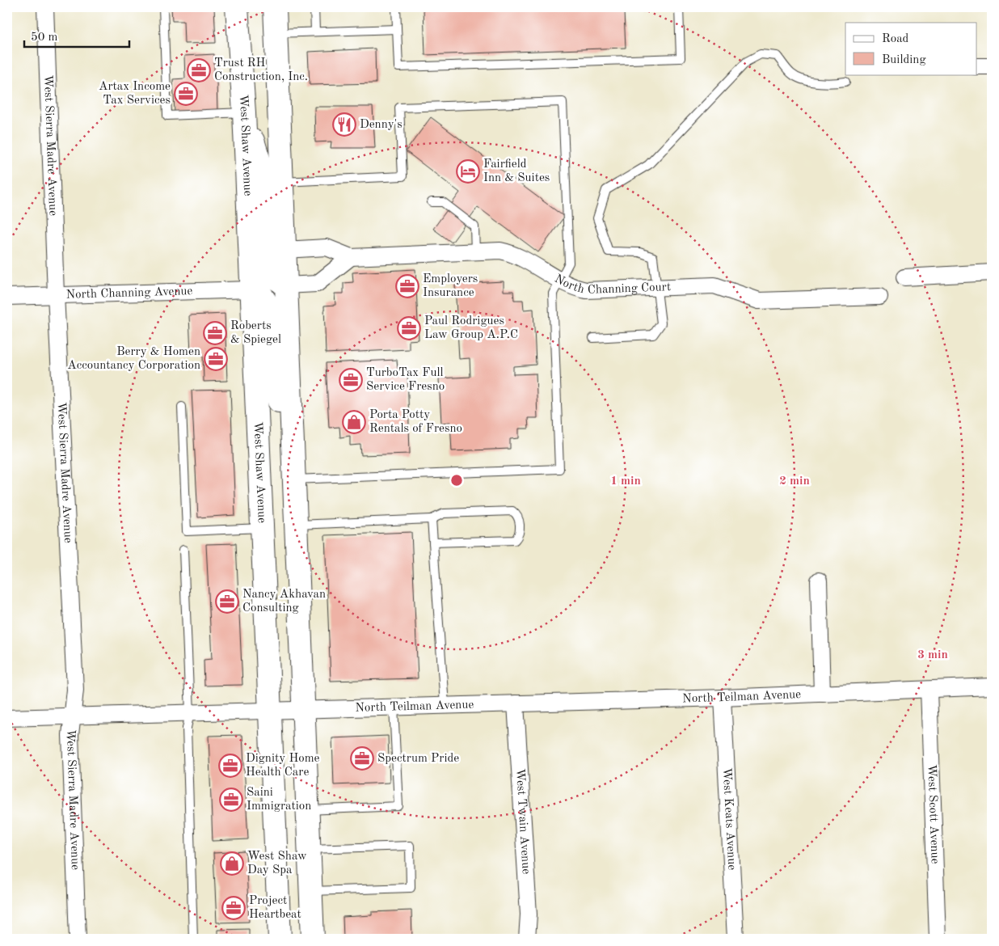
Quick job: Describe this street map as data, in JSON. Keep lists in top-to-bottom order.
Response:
{
  "streets": {
    "main road": ["West Shaw Avenue"],
    "street": [
      "West Sierra Madre Avenue",
      "North Channing Court",
      "North Channing Avenue",
      "North Teilman Avenue",
      "West Scott Avenue",
      "West Keats Avenue",
      "West Twain Avenue"
    ]
  },
  "crossings": [
    ["West Sierra Madre Avenue", "North Channing Avenue"],
    ["West Sierra Madre Avenue", "North Teilman Avenue"],
    ["West Shaw Avenue", "North Channing Avenue"],
    ["West Shaw Avenue", "North Teilman Avenue"],
    ["North Teilman Avenue", "West Scott Avenue"],
    ["North Teilman Avenue", "West Keats Avenue"],
    ["North Teilman Avenue", "West Twain Avenue"]
  ],
  "places": {
    "office": [
      "Trust RH Construction, Inc.",
      "Artax Income Tax Services",
      "Employers Insurance",
      "Paul Rodrigues Law Group A.P.C",
      "Roberts & Spiegel",
      "Berry & Homen Accountancy Corporation",
      "TurboTax Full Service Fresno",
      "Nancy Akhavan Consulting",
      "Spectrum Pride",
      "Dignity Home Health Care",
      "Saini Immigration",
      "Project Heartbeat"
    ],
    "restaurant": ["Denny's"],
    "hotel": ["Fairfield Inn & Suites"],
    "shop": ["Porta Potty Rentals of Fresno", "West Shaw Day Spa"]
  },
  "legend": ["Road", "Building"],
  "scale_bar": "50 m",
  "rings": ["1 min", "2 min", "3 min"]
}
